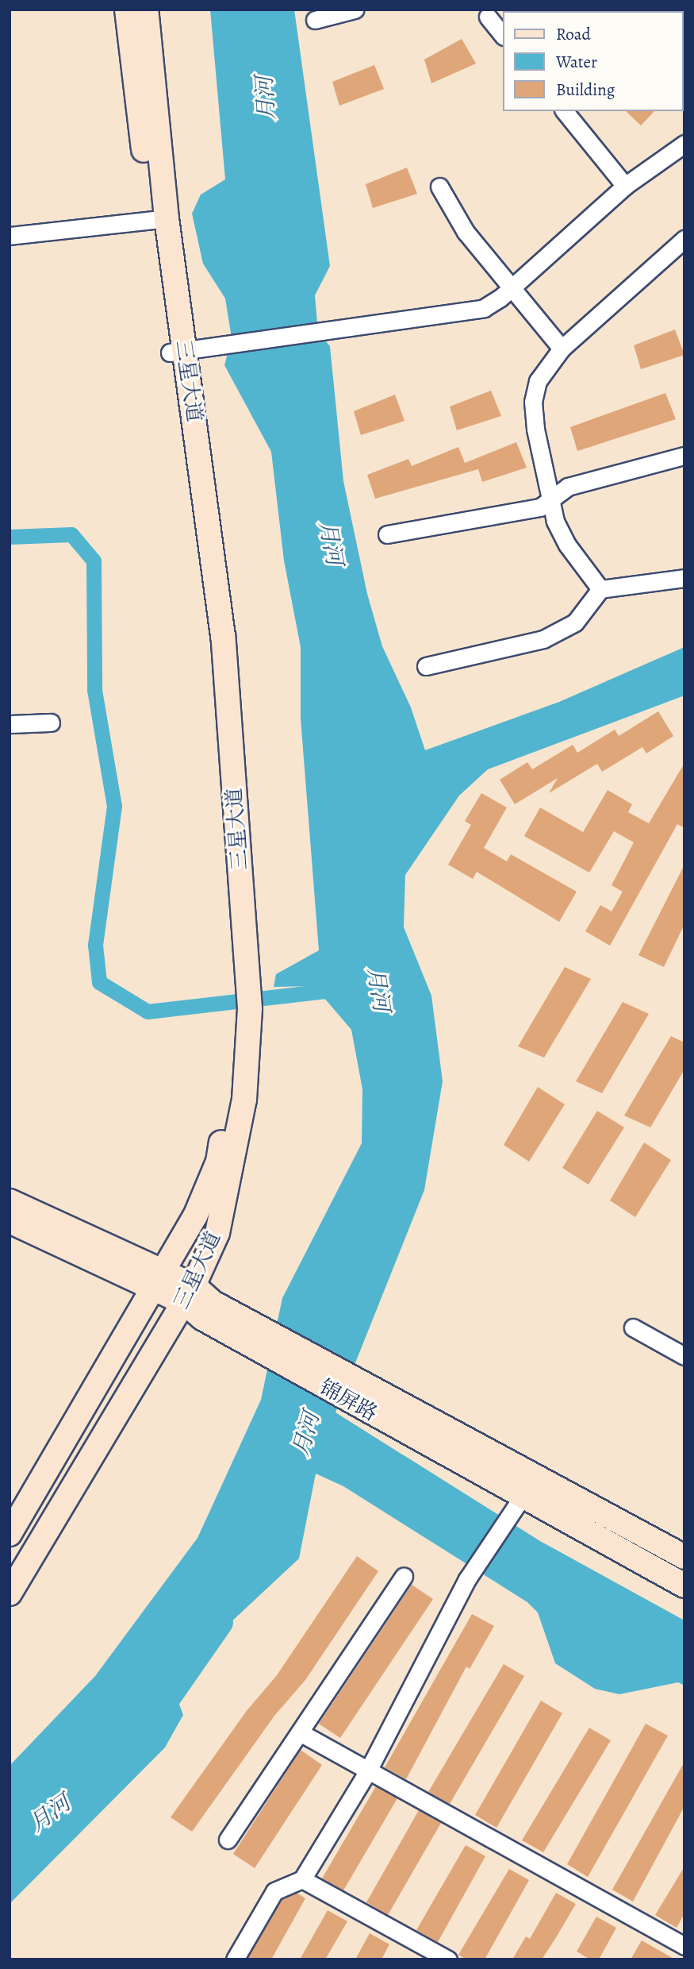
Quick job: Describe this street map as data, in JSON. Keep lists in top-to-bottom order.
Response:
{
  "streets": {
    "street": ["三星大道", "锦屏路"]
  },
  "crossings": [
    ["三星大道", "锦屏路"]
  ],
  "water": ["月河"],
  "legend": ["Road", "Water", "Building"]
}
